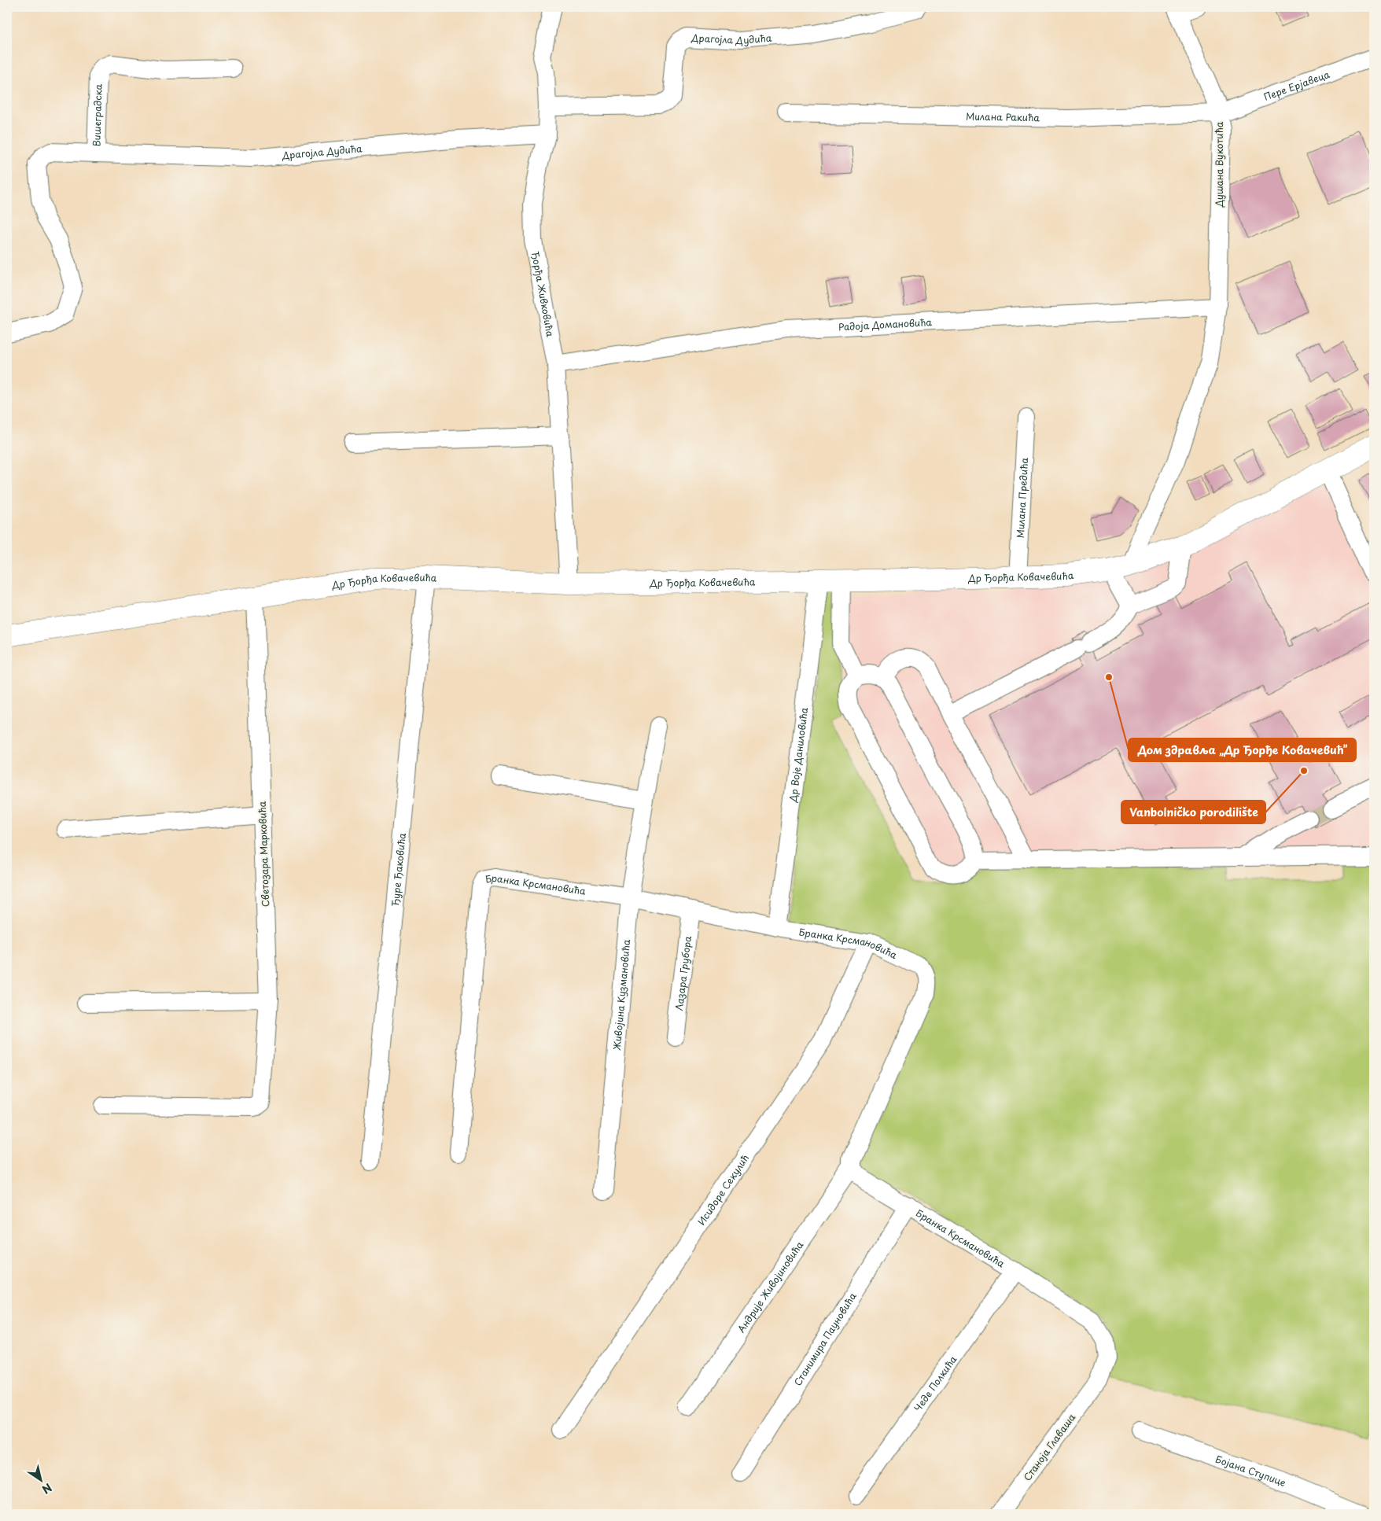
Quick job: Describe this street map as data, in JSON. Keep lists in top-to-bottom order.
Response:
{
  "streets": {
    "main road": ["Др Ђорђа Ковачевића"],
    "street": [
      "Драгојла Дудића",
      "Пере Ерјавеца",
      "Вишеградска",
      "Милана Ракића",
      "Душана Вукотића",
      "Ђорђа Живковића",
      "Радоја Домановића",
      "Милана Предића",
      "Др Воје Даниловића",
      "Светозара Марковића",
      "Ђуре Ђаковића",
      "Бранка Крсмановића",
      "Лазара Грубора",
      "Живојина Кузмановића",
      "Исидоре Секулић",
      "Андрије Живојиновића",
      "Станимира Пауновића",
      "Чеде Полкића",
      "Станоја Главаша",
      "Бојана Ступице"
    ]
  },
  "crossings": [
    ["Драгојла Дудића", "Вишеградска"],
    ["Драгојла Дудића", "Ђорђа Живковића"],
    ["Пере Ерјавеца", "Милана Ракића"],
    ["Пере Ерјавеца", "Душана Вукотића"],
    ["Милана Ракића", "Душана Вукотића"],
    ["Душана Вукотића", "Радоја Домановића"],
    ["Душана Вукотића", "Др Ђорђа Ковачевића"],
    ["Ђорђа Живковића", "Радоја Домановића"],
    ["Ђорђа Живковића", "Др Ђорђа Ковачевића"],
    ["Милана Предића", "Др Ђорђа Ковачевића"],
    ["Др Ђорђа Ковачевића", "Др Воје Даниловића"],
    ["Др Ђорђа Ковачевића", "Светозара Марковића"],
    ["Др Ђорђа Ковачевића", "Ђуре Ђаковића"],
    ["Др Воје Даниловића", "Бранка Крсмановића"],
    ["Бранка Крсмановића", "Лазара Грубора"],
    ["Бранка Крсмановића", "Живојина Кузмановића"],
    ["Бранка Крсмановића", "Исидоре Секулић"],
    ["Бранка Крсмановића", "Андрије Живојиновића"],
    ["Бранка Крсмановића", "Станимира Пауновића"],
    ["Бранка Крсмановића", "Чеде Полкића"],
    ["Бранка Крсмановића", "Станоја Главаша"]
  ],
  "places": ["Дом здравља „Др Ђорђе Ковачевић”", "Vanbolničko porodilište"],
  "north": "bottom right"
}
